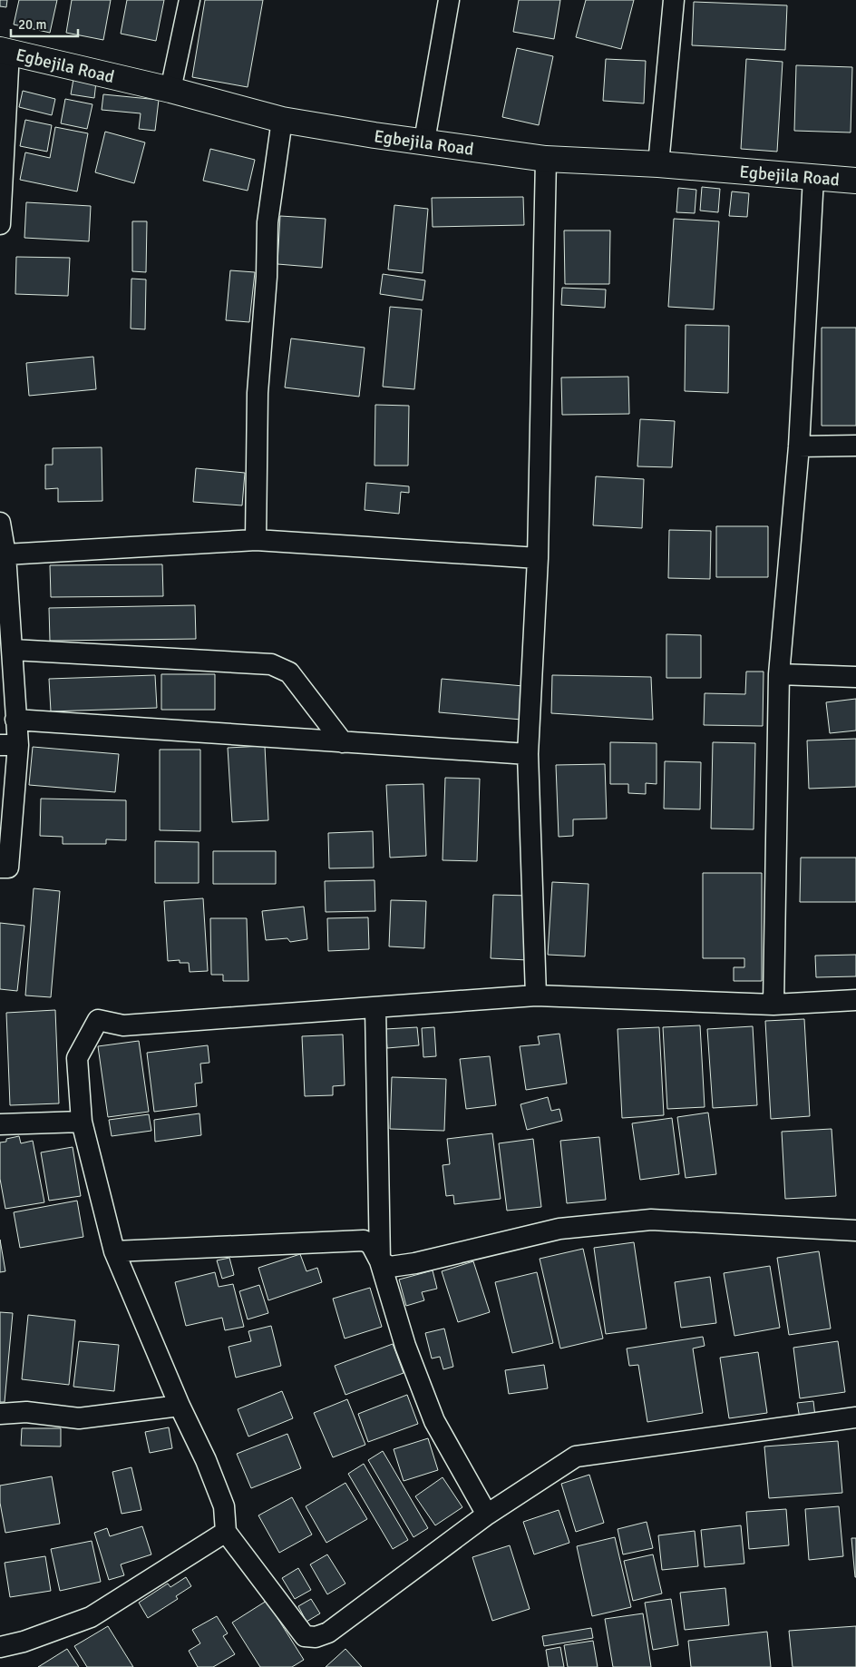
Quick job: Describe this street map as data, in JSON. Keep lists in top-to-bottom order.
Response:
{
  "streets": {
    "street": ["Egbejila Road"]
  },
  "scale_bar": "20 m"
}
